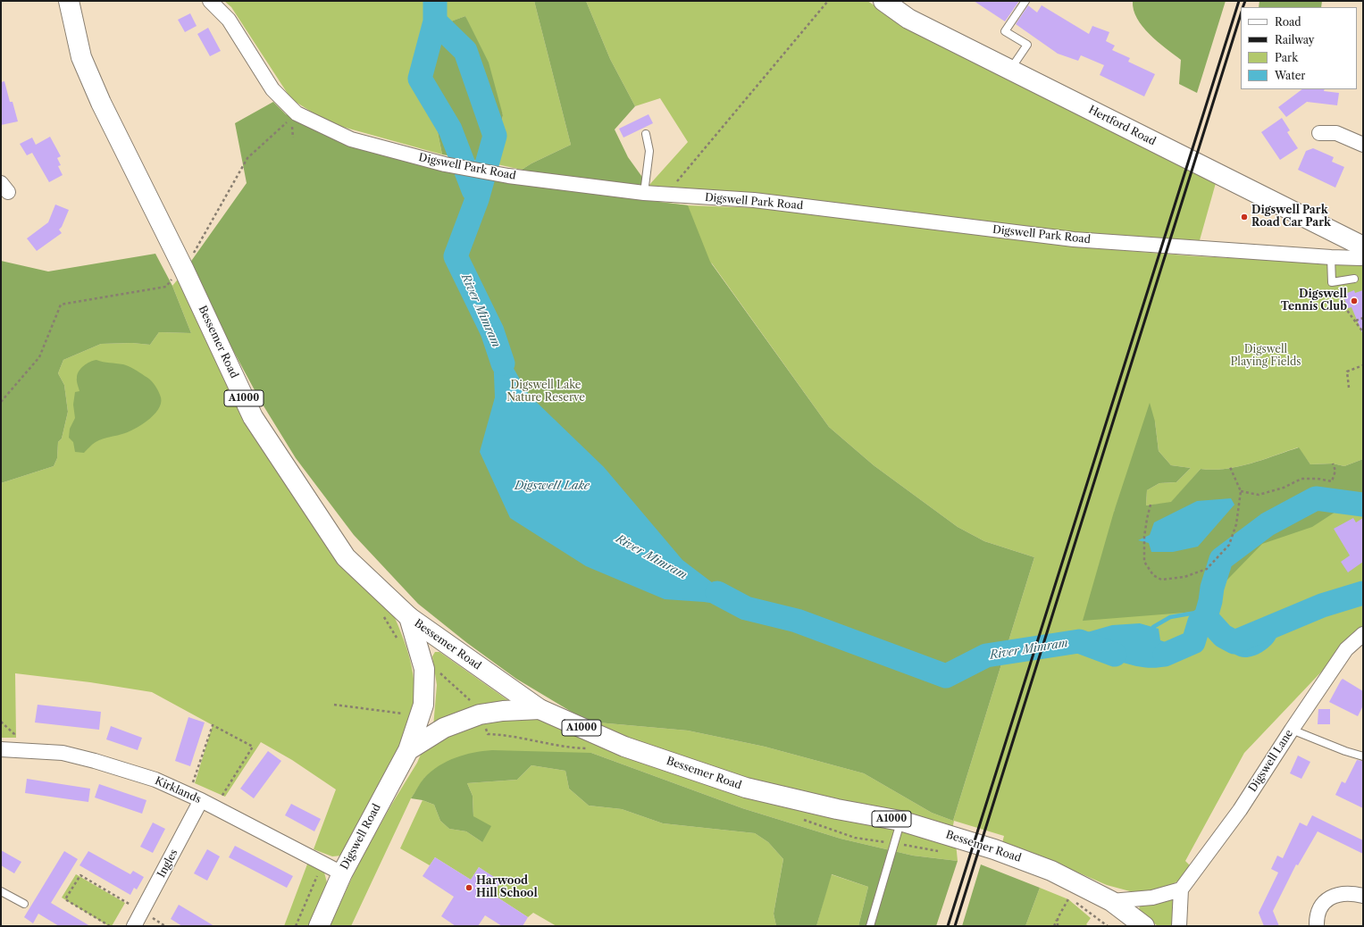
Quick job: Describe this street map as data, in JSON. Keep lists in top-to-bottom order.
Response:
{
  "streets": {
    "main road": [
      "Hertford Road",
      "Bessemer Road",
      "A1000",
      "Digswell Road"
    ],
    "street": [
      "Digswell Park Road",
      "Digswell Lane",
      "Kirklands",
      "Ingles"
    ]
  },
  "crossings": [
    ["Bessemer Road", "Digswell Road"],
    ["Kirklands", "Digswell Road"],
    ["Kirklands", "Ingles"]
  ],
  "water": ["River Mimram", "Digswell Lake"],
  "parks": ["Digswell Playing Fields", "Digswell Lake Nature Reserve"],
  "places": ["Digswell Park Road Car Park", "Digswell Tennis Club", "Harwood Hill School"],
  "legend": [
    "Road",
    "Railway",
    "Park",
    "Water"
  ]
}
